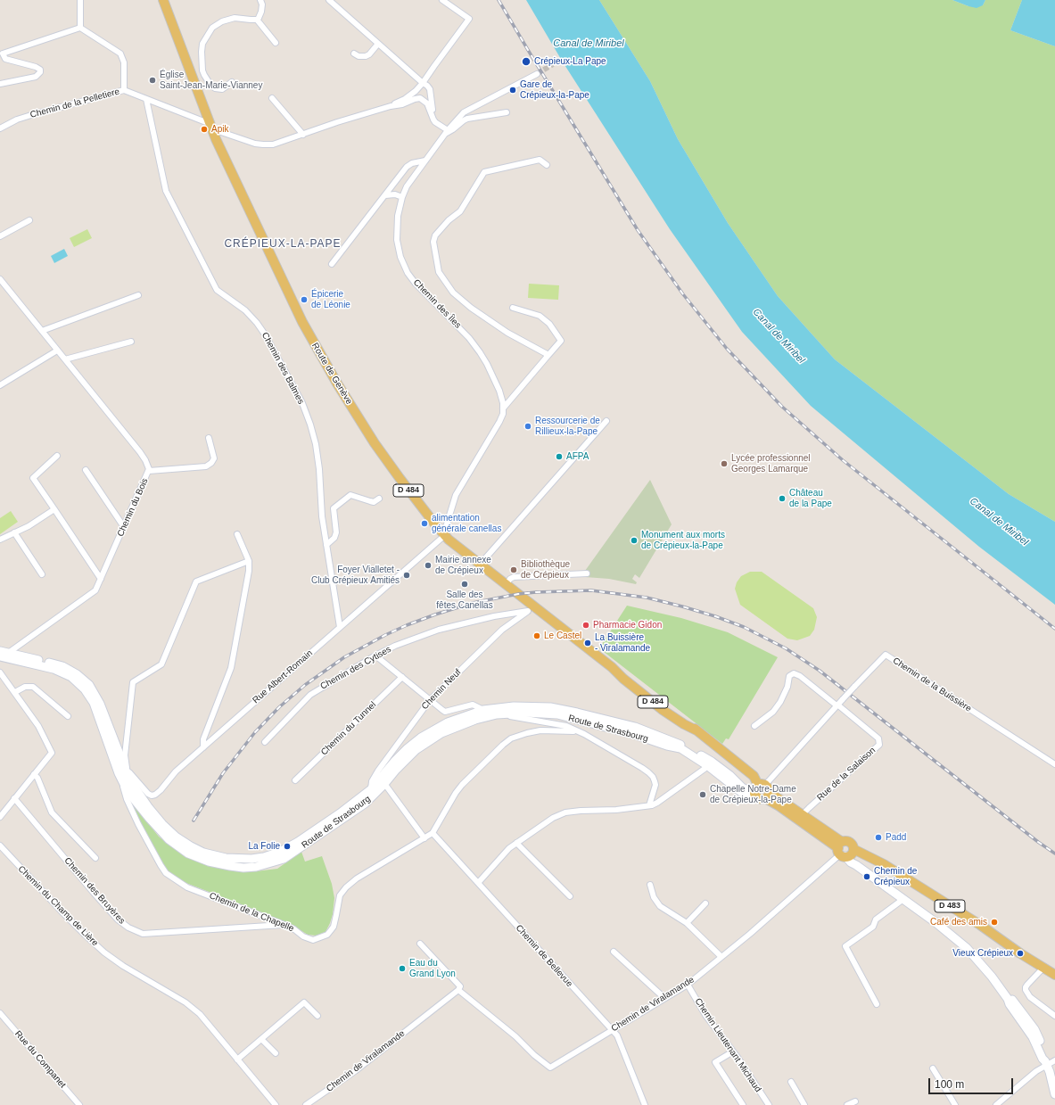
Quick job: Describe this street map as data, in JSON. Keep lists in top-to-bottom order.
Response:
{
  "streets": {
    "main road": [
      "Route de Genève",
      "D 484",
      "Route de Strasbourg",
      "D 483"
    ],
    "street": [
      "Chemin de la Pelletiere",
      "Chemin des Îles",
      "Chemin des Balmes",
      "Chemin du Bois",
      "Chemin des Cytises",
      "Rue Albert-Romain",
      "Chemin de la Buissière",
      "Chemin Neuf",
      "Chemin du Tunnel",
      "Rue de la Salaison",
      "Chemin des Bruyères",
      "Chemin du Champ de Lière",
      "Chemin de la Chapelle",
      "Chemin de Bellevue",
      "Chemin de Viralamande",
      "Chemin Lieutenant Michaud",
      "Rue du Companet"
    ]
  },
  "crossings": [
    ["Chemin de la Pelletiere", "Chemin des Balmes"],
    ["Chemin de la Pelletiere", "Route de Genève"],
    ["Chemin des Îles", "Route de Genève"],
    ["Chemin des Îles", "Rue Albert-Romain"],
    ["Chemin des Balmes", "Rue Albert-Romain"],
    ["Route de Genève", "Chemin des Cytises"],
    ["Route de Genève", "Rue Albert-Romain"],
    ["Route de Genève", "Chemin de la Buissière"],
    ["Route de Genève", "Chemin Neuf"],
    ["Route de Genève", "Route de Strasbourg"],
    ["Route de Genève", "Rue de la Salaison"],
    ["Route de Genève", "D 483"],
    ["Route de Genève", "Chemin de Viralamande"],
    ["Chemin du Bois", "Route de Strasbourg"],
    ["Chemin des Cytises", "Chemin Neuf"],
    ["Rue Albert-Romain", "Route de Strasbourg"],
    ["Chemin de la Buissière", "Route de Strasbourg"],
    ["Chemin de la Buissière", "Rue de la Salaison"],
    ["Chemin Neuf", "Route de Strasbourg"],
    ["Route de Strasbourg", "Chemin de la Chapelle"],
    ["Chemin des Bruyères", "Chemin de la Chapelle"],
    ["D 483", "Chemin de Viralamande"],
    ["Chemin de Bellevue", "Chemin de Viralamande"],
    ["Chemin de Viralamande", "Chemin Lieutenant Michaud"]
  ],
  "districts": ["CRÉPIEUX-LA-PAPE"],
  "water": ["Canal de Miribel"],
  "places": [
    "Crépieux-La Pape",
    "Église Saint-Jean-Marie-Vianney",
    "Gare de Crépieux-la-Pape",
    "Apik",
    "Épicerie de Léonie",
    "Ressourcerie de Rillieux-la-Pape",
    "AFPA",
    "Lycée professionnel Georges Lamarque",
    "Château de la Pape",
    "alimentation générale canellas",
    "Monument aux morts de Crépieux-la-Pape",
    "Mairie annexe de Crépieux",
    "Bibliothèque de Crépieux",
    "Foyer Vialletet - Club Crépieux Amitiés",
    "Salle des fêtes Canellas",
    "Pharmacie Gidon",
    "Le Castel",
    "La Buissière - Viralamande",
    "Chapelle Notre-Dame de Crépieux-la-Pape",
    "Padd",
    "La Folie",
    "Chemin de Crépieux",
    "Café des amis",
    "Vieux Crépieux",
    "Eau du Grand Lyon"
  ],
  "scale_bar": "100 m"
}
